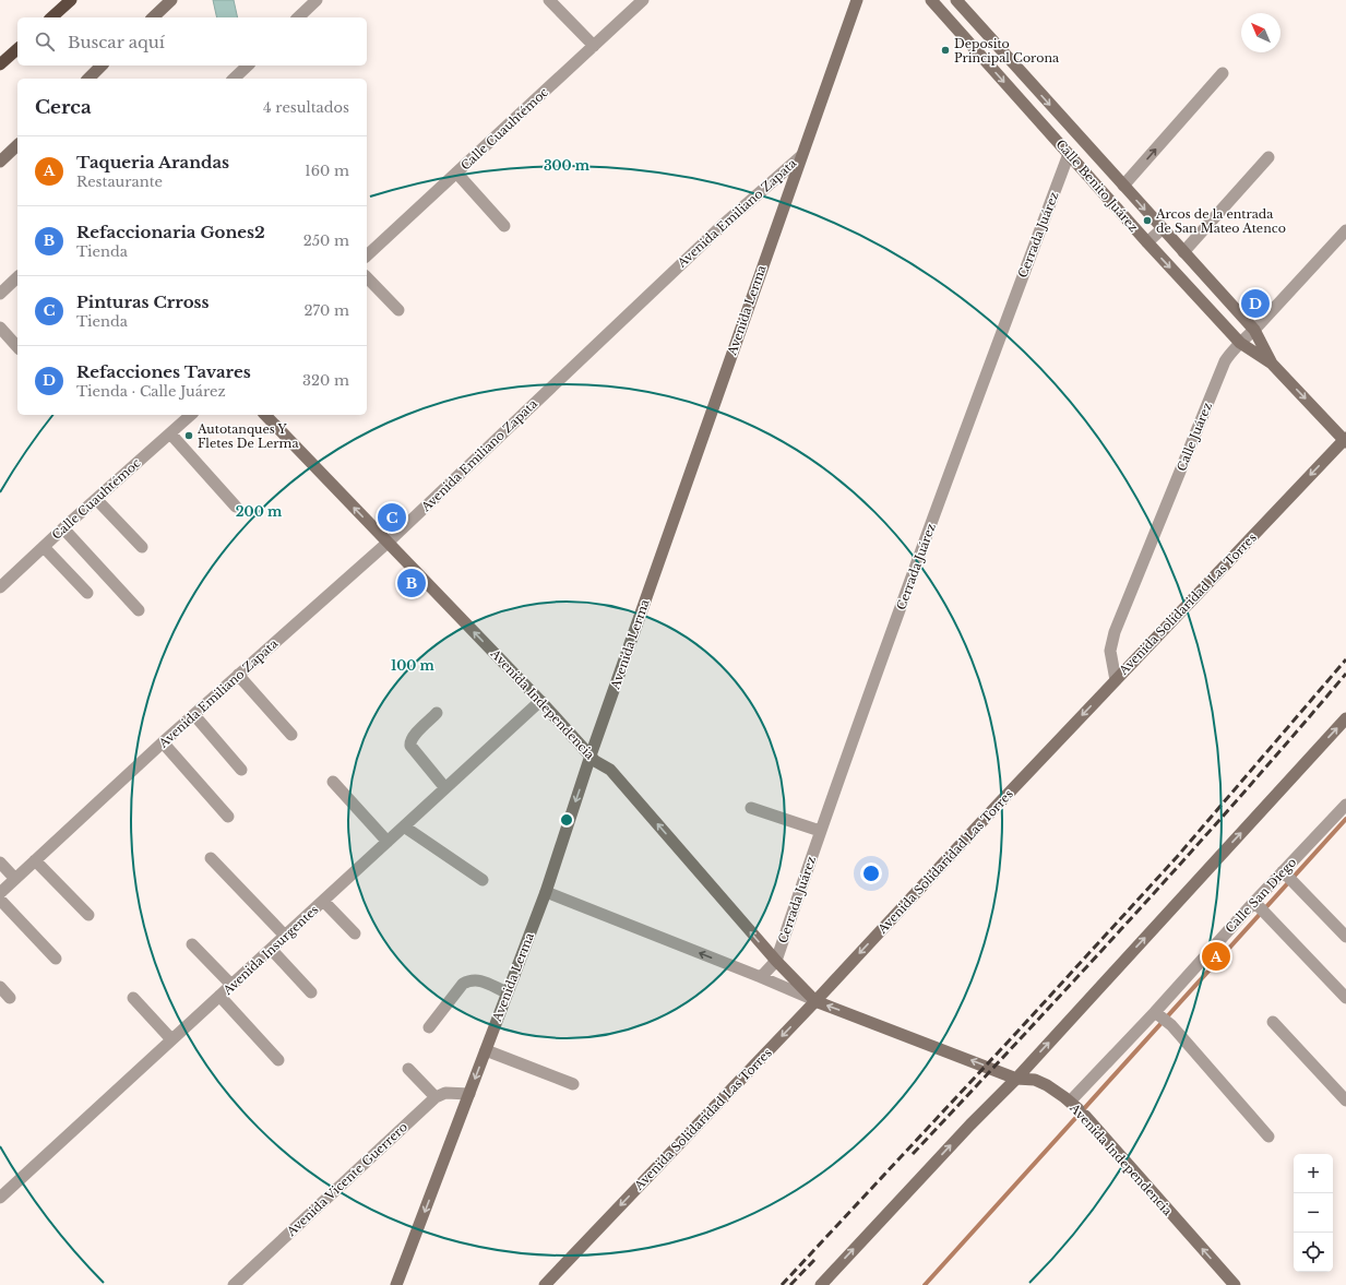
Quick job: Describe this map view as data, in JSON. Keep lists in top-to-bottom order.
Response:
{
  "streets": {
    "main road": [
      "Calle Benito Juárez",
      "Avenida Lerma",
      "Avenida Solidaridad Las Torres",
      "Avenida Independencia"
    ],
    "street": [
      "Calle Cuauhtémoc",
      "Avenida Emiliano Zapata",
      "Cerrada Juárez",
      "Calle Juárez",
      "Calle San Diego",
      "Avenida Insurgentes",
      "Avenida Vicente Guerrero"
    ]
  },
  "crossings": [
    ["Calle Benito Juárez", "Cerrada Juárez"],
    ["Calle Benito Juárez", "Calle Juárez"],
    ["Calle Benito Juárez", "Avenida Solidaridad Las Torres"],
    ["Avenida Emiliano Zapata", "Avenida Lerma"],
    ["Avenida Emiliano Zapata", "Avenida Independencia"],
    ["Cerrada Juárez", "Avenida Independencia"],
    ["Avenida Lerma", "Avenida Independencia"],
    ["Calle Juárez", "Avenida Solidaridad Las Torres"],
    ["Avenida Solidaridad Las Torres", "Avenida Independencia"],
    ["Avenida Independencia", "Calle San Diego"],
    ["Avenida Independencia", "Avenida Insurgentes"]
  ],
  "one_way": ["Avenida Solidaridad Las Torres", "Avenida Independencia"],
  "places": ["Deposito Principal Corona", "Arcos de la entrada de San Mateo Atenco", "Autotanques Y Fletes De Lerma"],
  "north": "top left",
  "page": {
    "search": "Buscar aquí",
    "heading": ["Cerca", "4 resultados"],
    "list": [
      {
        "mark": "A",
        "name": "Taqueria Arandas",
        "note": "Restaurante",
        "value": "160 m"
      },
      {
        "mark": "B",
        "name": "Refaccionaria Gones2",
        "note": "Tienda",
        "value": "250 m"
      },
      {
        "mark": "C",
        "name": "Pinturas Crross",
        "note": "Tienda",
        "value": "270 m"
      },
      {
        "mark": "D",
        "name": "Refacciones Tavares",
        "note": "Tienda · Calle Juárez",
        "value": "320 m"
      }
    ],
    "pins": [
      "D",
      "C",
      "B",
      "A"
    ],
    "map_buttons": ["+", "−"]
  },
  "rings": ["300 m", "200 m", "100 m"]
}
